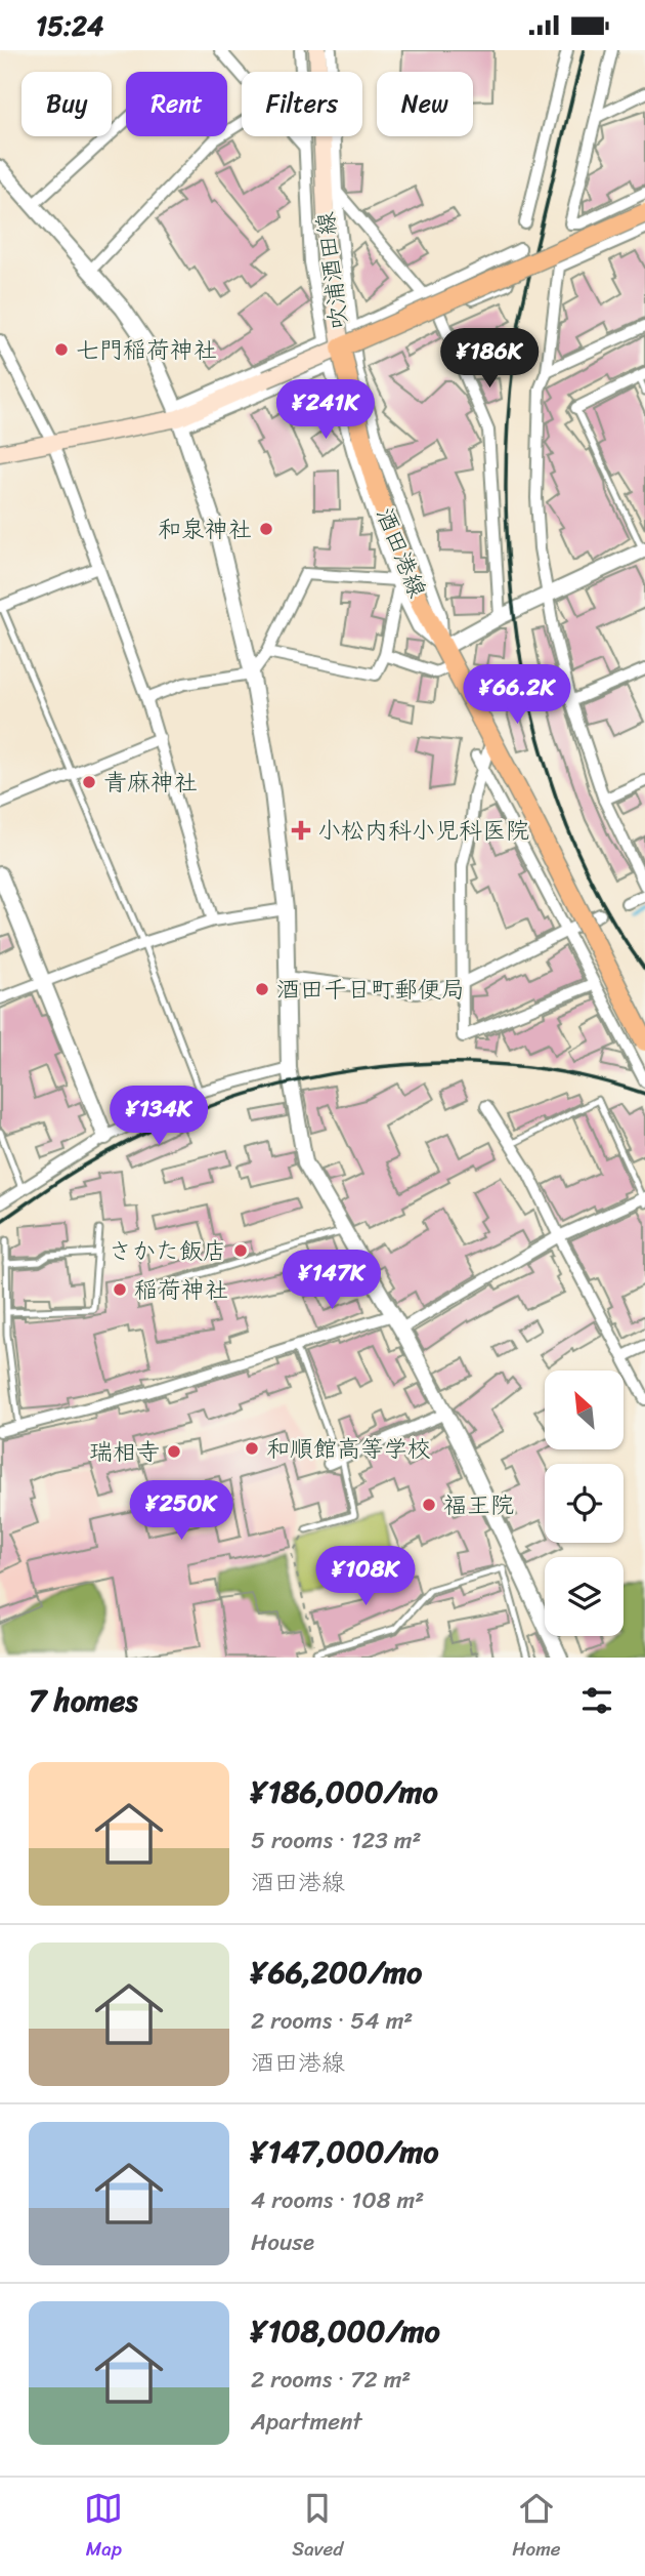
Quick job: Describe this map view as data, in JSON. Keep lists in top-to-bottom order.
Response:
{
  "streets": {
    "main road": ["吹浦酒田線", "酒田港線"]
  },
  "crossings": [
    ["吹浦酒田線", "酒田港線"]
  ],
  "places": {
    "other": [
      "七門稲荷神社",
      "和泉神社",
      "青麻神社",
      "酒田千日町郵便局",
      "さかた飯店",
      "稲荷神社",
      "和順館高等学校",
      "瑞相寺",
      "福王院"
    ],
    "health": ["小松内科小児科医院"]
  },
  "north": "top left",
  "page": {
    "status": "15:24",
    "chip": [
      "Buy",
      "Rent",
      "Filters",
      "New"
    ],
    "price": [
      "¥186K",
      "¥241K",
      "¥66.2K",
      "¥134K",
      "¥147K",
      "¥250K",
      "¥108K"
    ],
    "heading": "7 homes",
    "list": [
      {
        "name": "¥186,000/mo",
        "note": "5 rooms · 123 m² · 酒田港線"
      },
      {
        "name": "¥66,200/mo",
        "note": "2 rooms · 54 m² · 酒田港線"
      },
      {
        "name": "¥147,000/mo",
        "note": "4 rooms · 108 m² · House"
      },
      {
        "name": "¥108,000/mo",
        "note": "2 rooms · 72 m² · Apartment"
      }
    ],
    "tabs": ["Map", "Saved", "Home"]
  }
}
